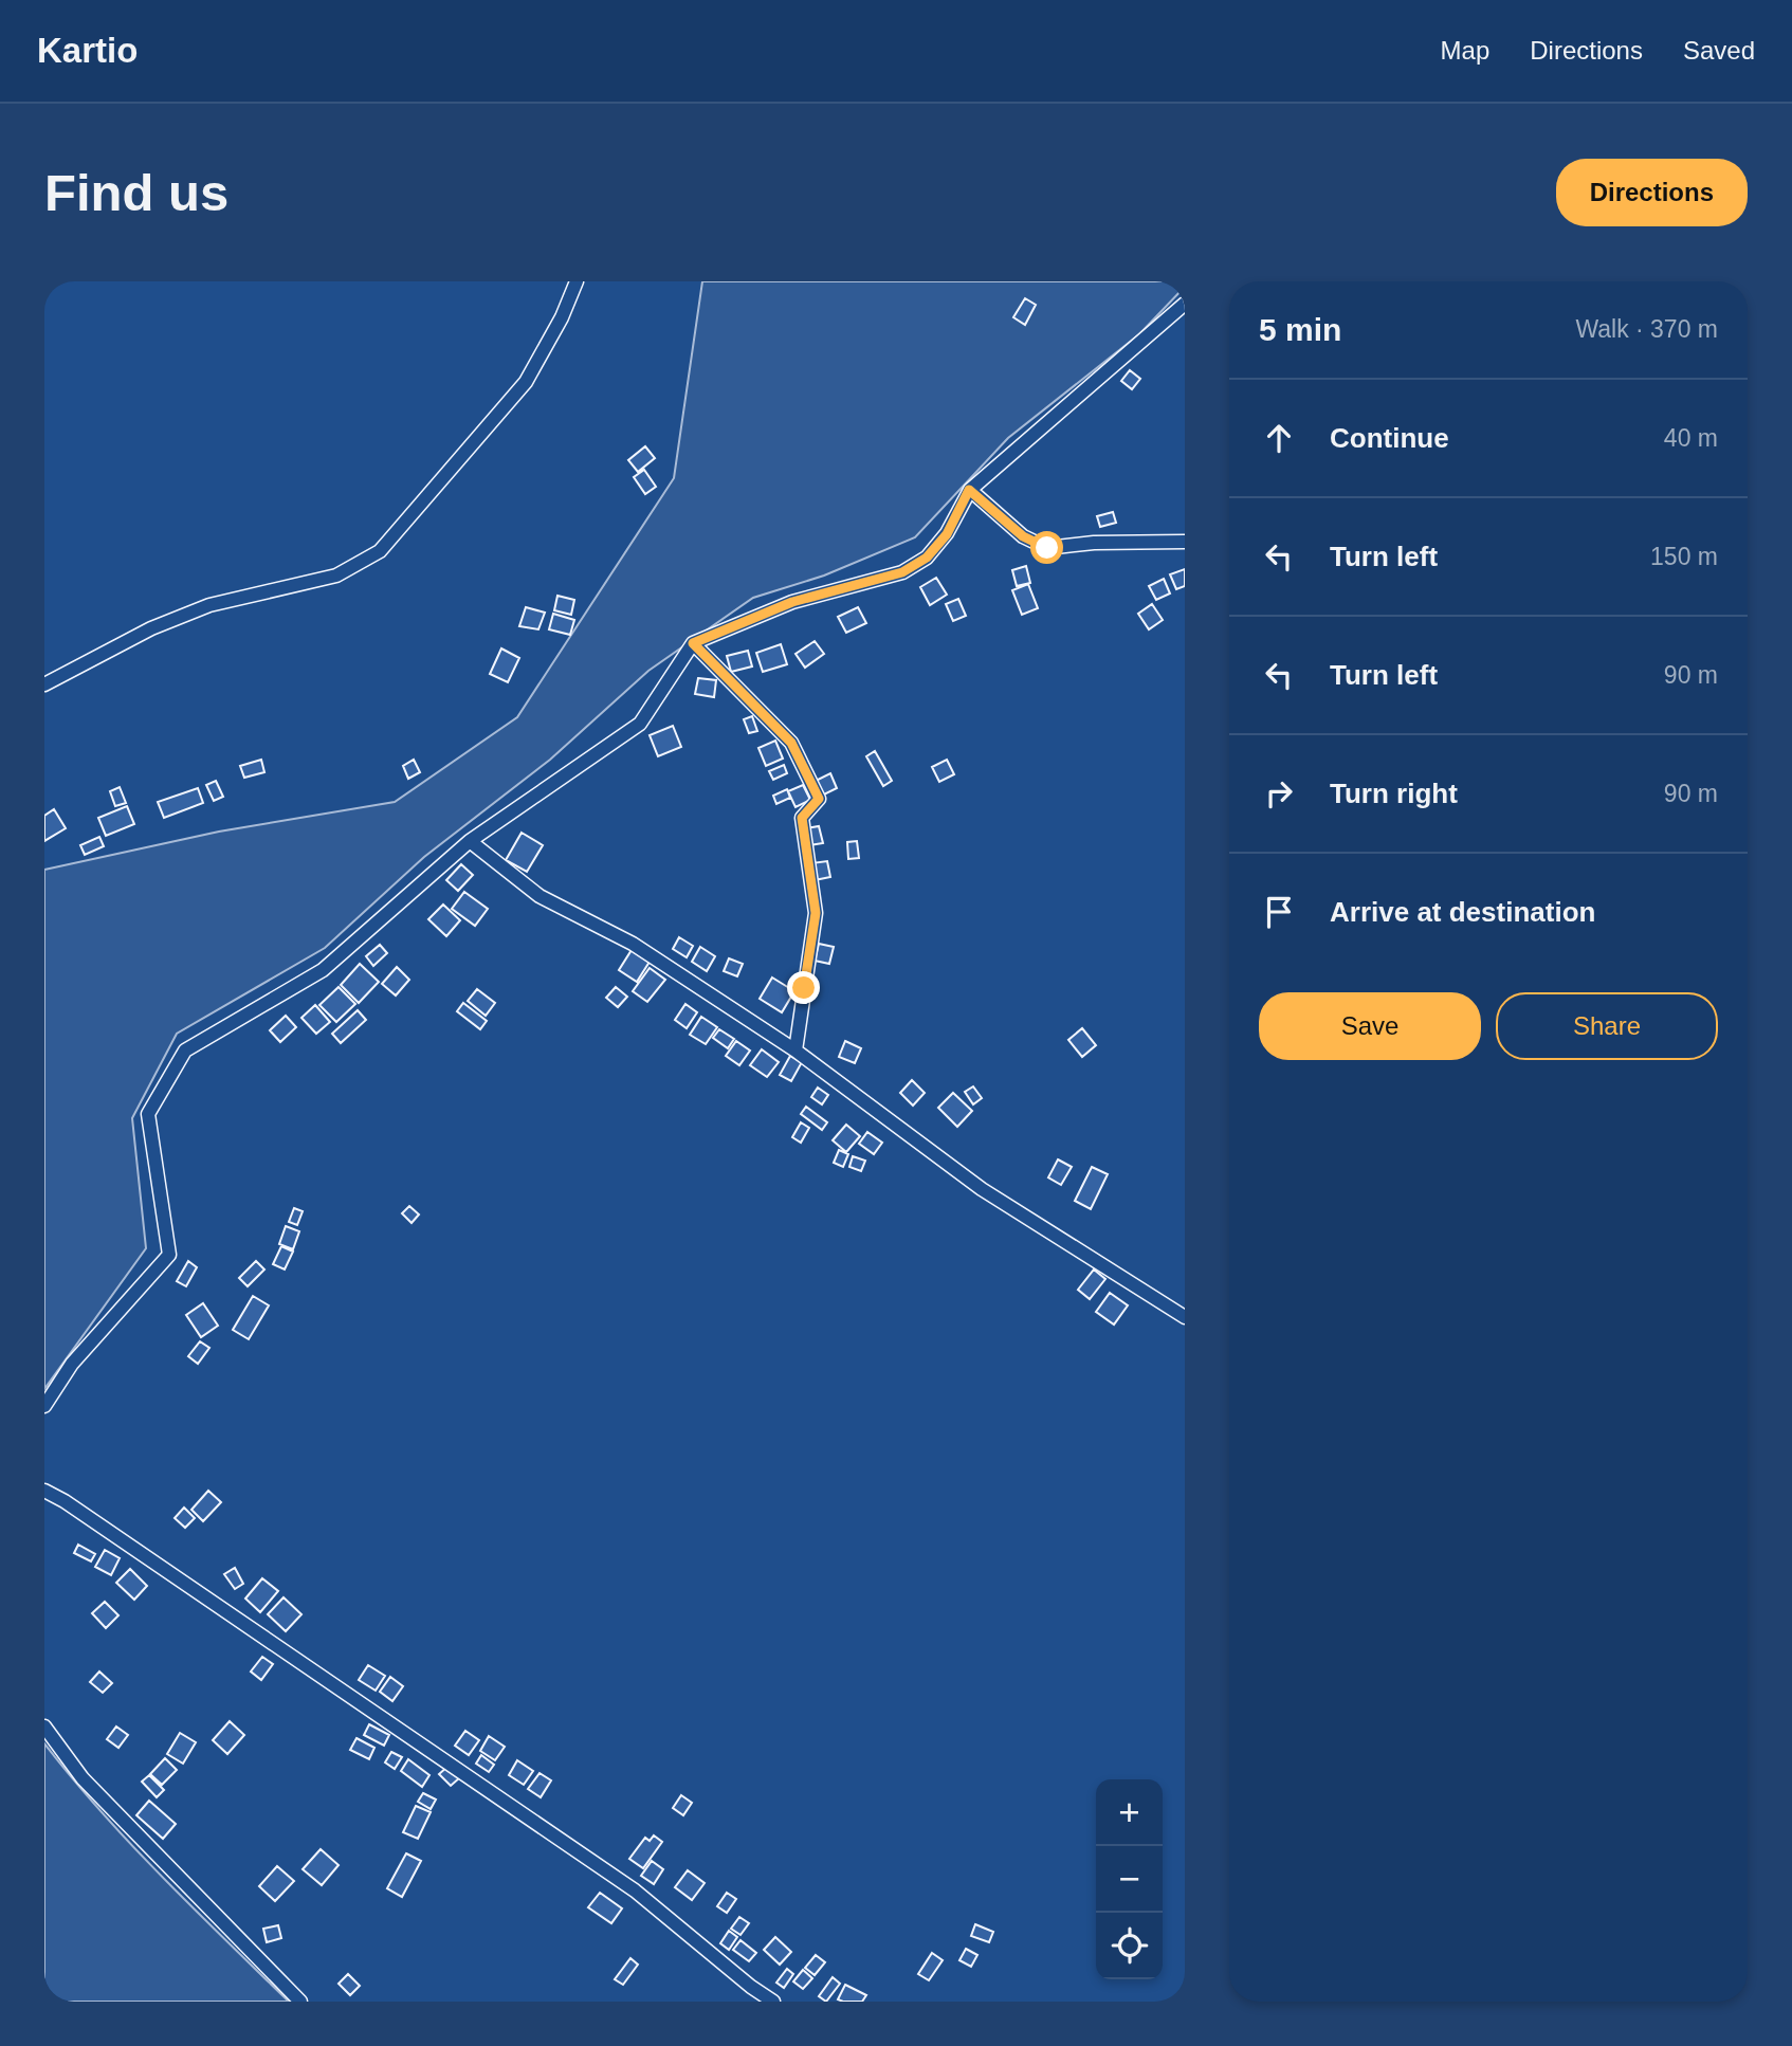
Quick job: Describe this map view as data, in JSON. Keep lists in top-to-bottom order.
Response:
{
  "page": {
    "header": "Kartio",
    "nav": ["Map", "Directions", "Saved"],
    "buttons": [
      "Directions",
      ["Save", "Share"]
    ],
    "title": "Find us",
    "heading": ["5 min", "Walk · 370 m"],
    "list": [
      ["Continue", "40 m"],
      ["Turn left", "150 m"],
      ["Turn left", "90 m"],
      ["Turn right", "90 m"],
      "Arrive at destination"
    ],
    "map_buttons": ["+", "−"]
  }
}
